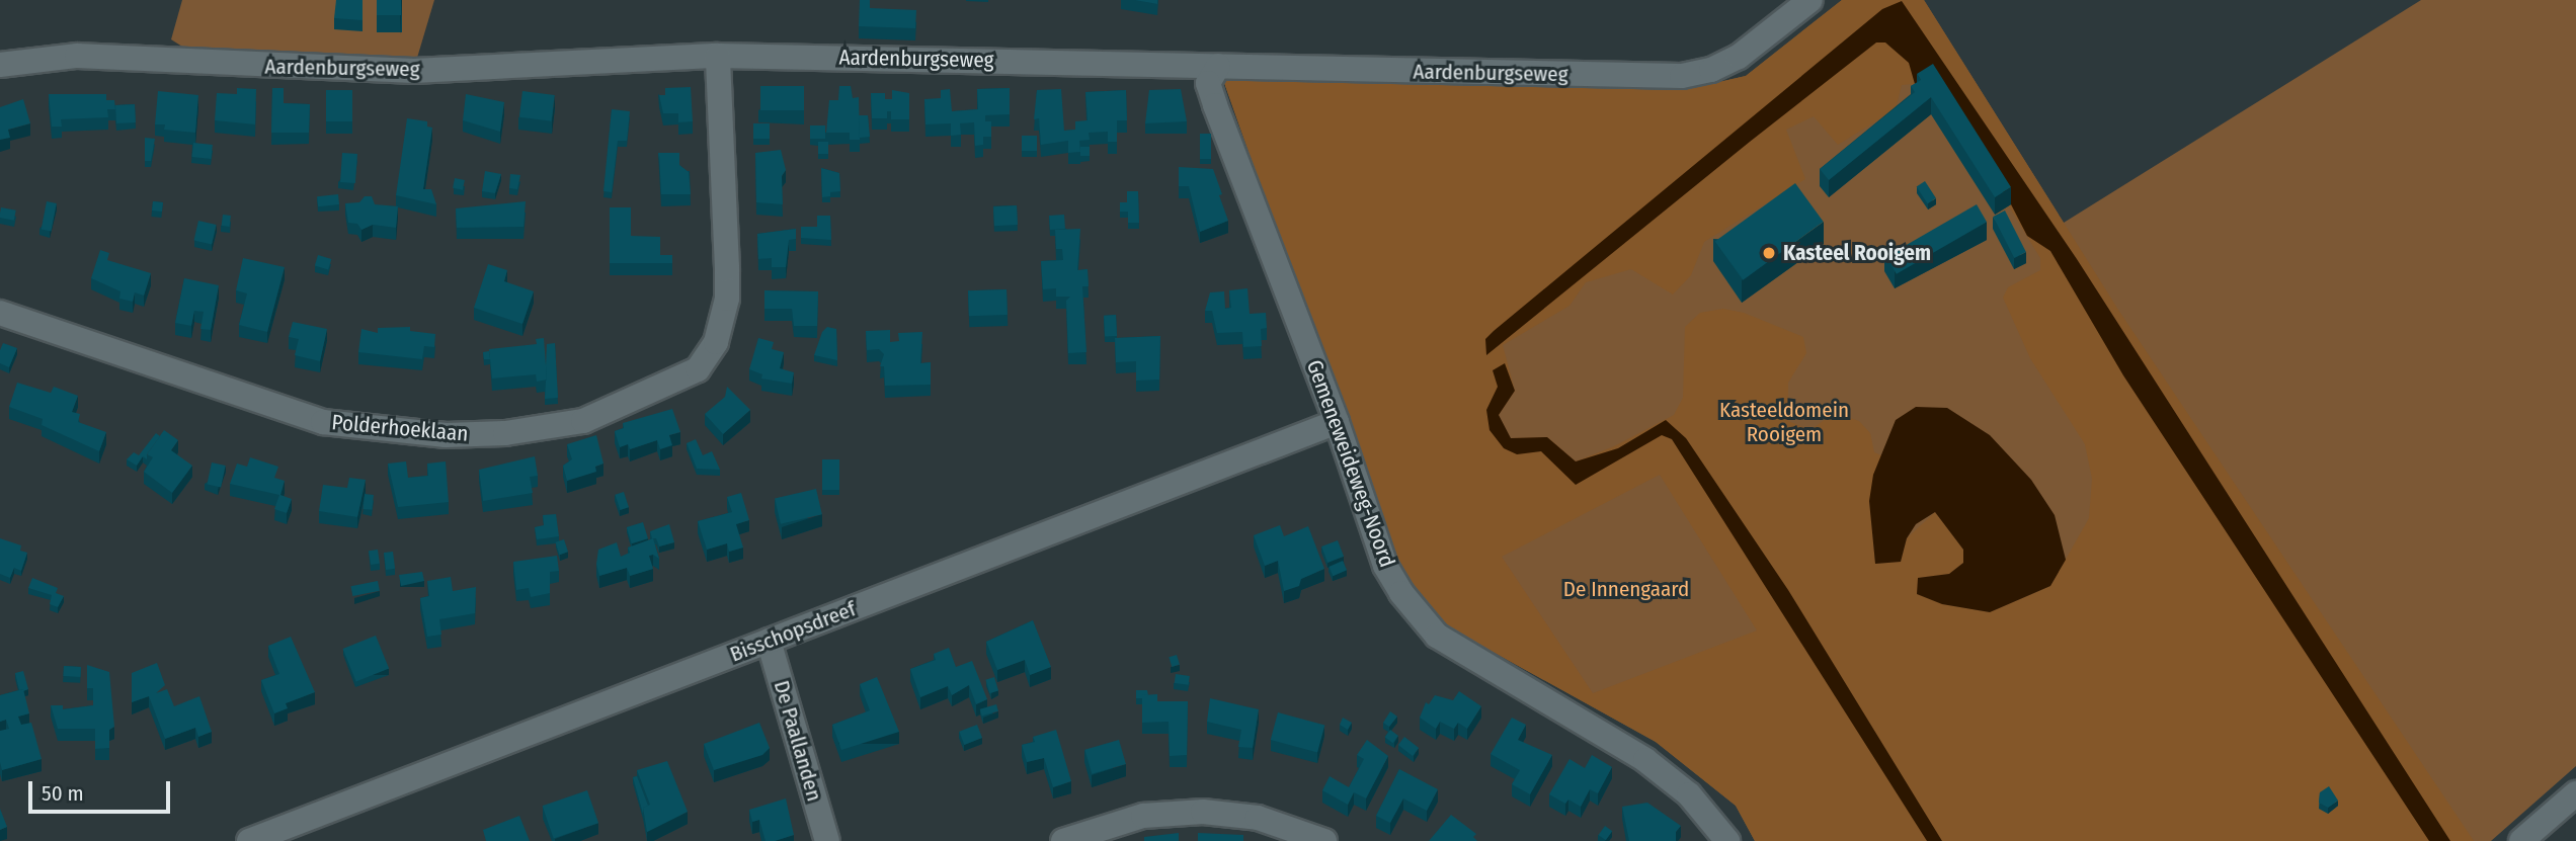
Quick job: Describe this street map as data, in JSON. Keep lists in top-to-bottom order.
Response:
{
  "streets": {
    "street": [
      "Aardenburgseweg",
      "Polderhoeklaan",
      "Gemeneweideweg-Noord",
      "Bisschopsdreef",
      "De Paallanden"
    ]
  },
  "crossings": [
    ["Aardenburgseweg", "Polderhoeklaan"],
    ["Aardenburgseweg", "Gemeneweideweg-Noord"],
    ["Gemeneweideweg-Noord", "Bisschopsdreef"],
    ["Bisschopsdreef", "De Paallanden"]
  ],
  "parks": ["Kasteeldomein Rooigem", "De Innengaard"],
  "places": ["Kasteel Rooigem"],
  "scale_bar": "50 m"
}
